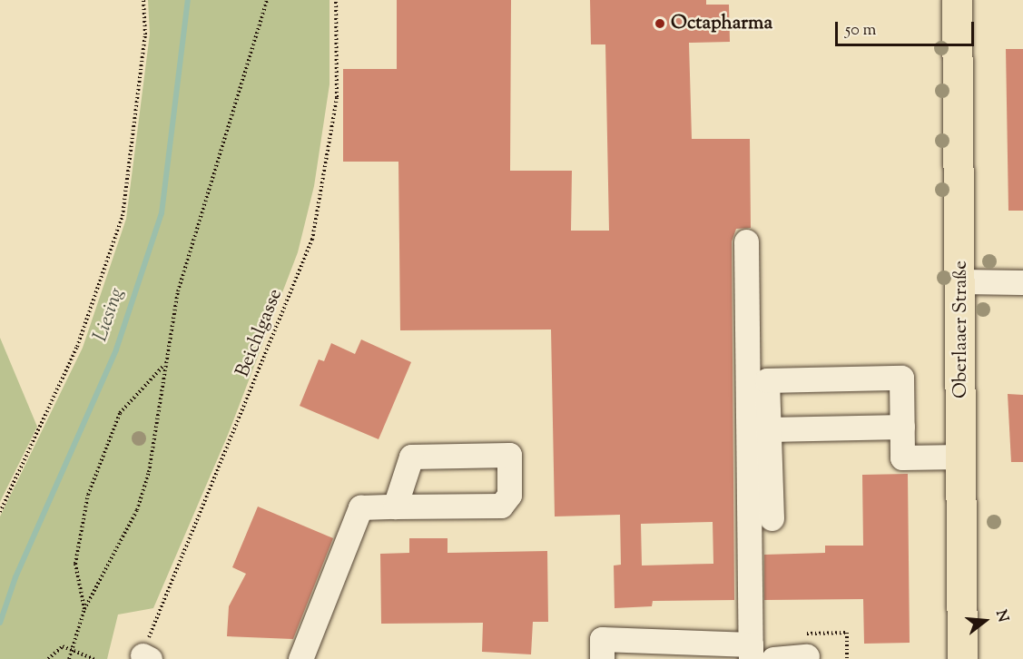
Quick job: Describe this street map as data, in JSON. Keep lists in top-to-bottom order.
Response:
{
  "streets": {
    "main road": ["Oberlaaer Straße"],
    "path": ["Beichlgasse"]
  },
  "water": ["Liesing"],
  "places": ["Octapharma"],
  "scale_bar": "50 m",
  "north": "right"
}
